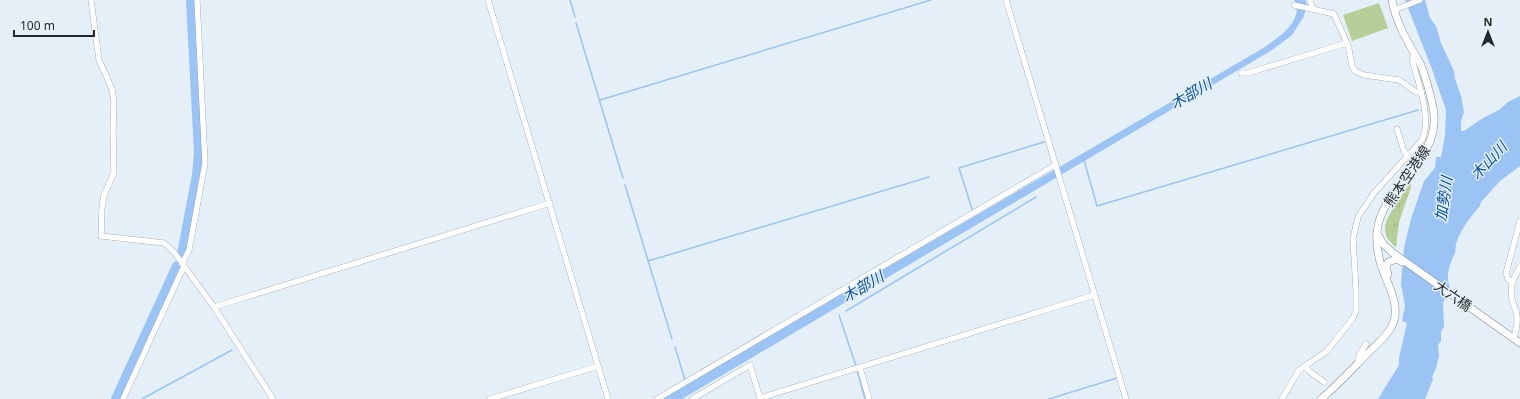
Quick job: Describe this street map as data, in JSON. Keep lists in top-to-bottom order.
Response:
{
  "streets": {
    "main road": ["熊本空港線", "大六橋"]
  },
  "crossings": [
    ["熊本空港線", "大六橋"]
  ],
  "water": ["木部川", "木山川", "加勢川"],
  "scale_bar": "100 m",
  "north": "top"
}
